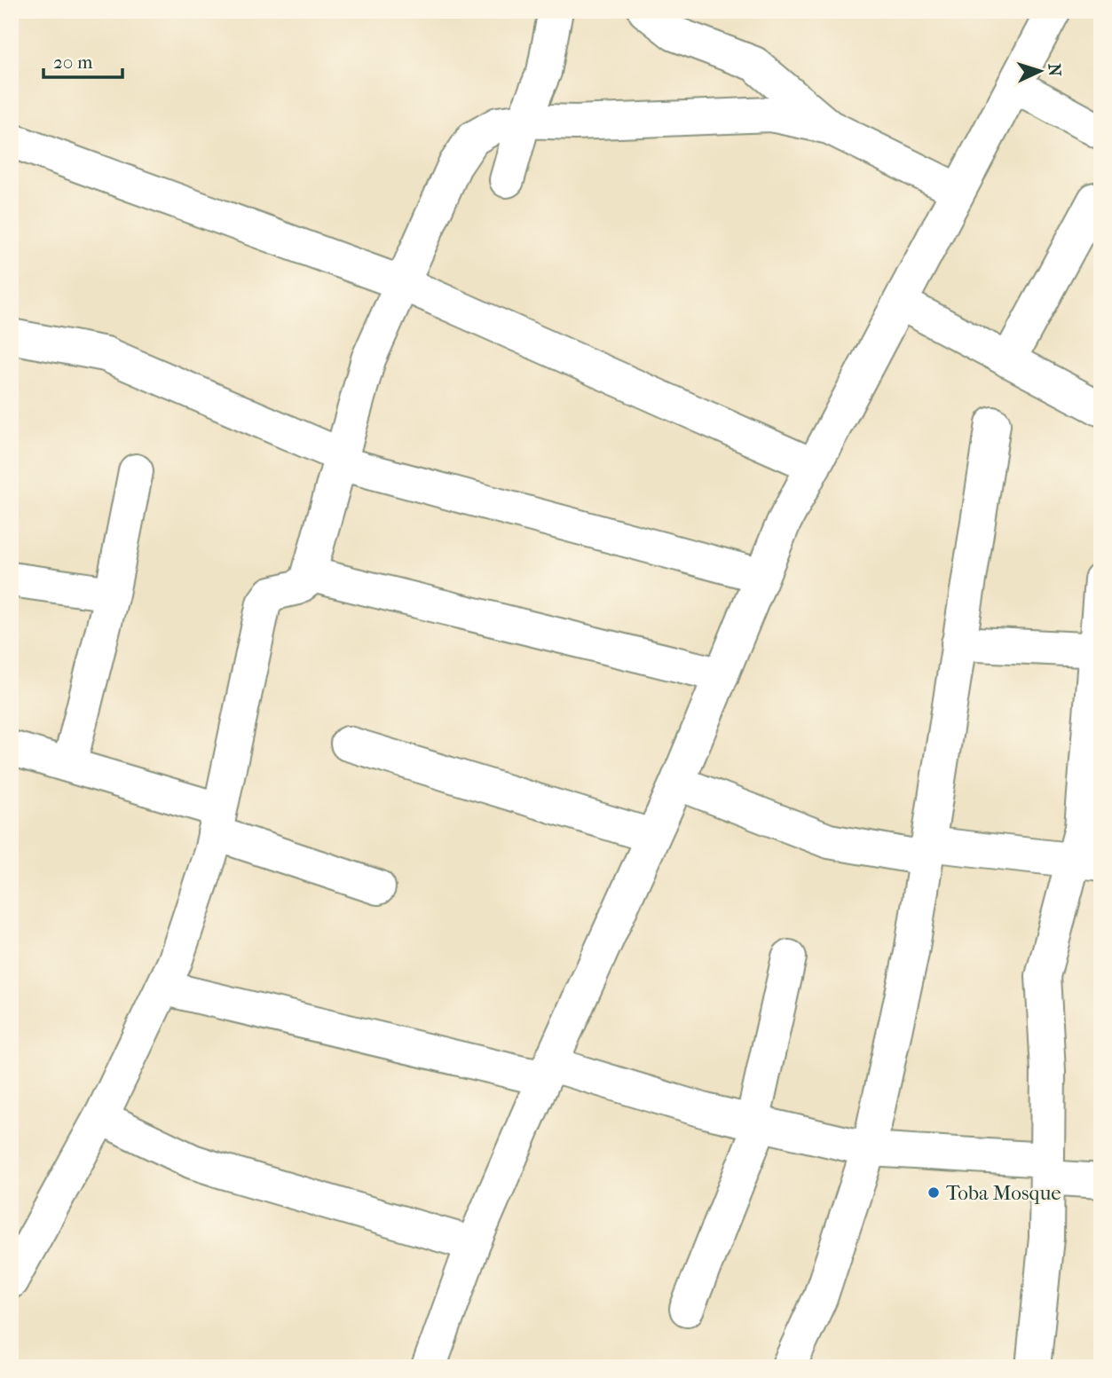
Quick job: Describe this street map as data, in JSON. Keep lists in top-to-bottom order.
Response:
{
  "places": ["Toba Mosque"],
  "scale_bar": "20 m",
  "north": "right"
}
